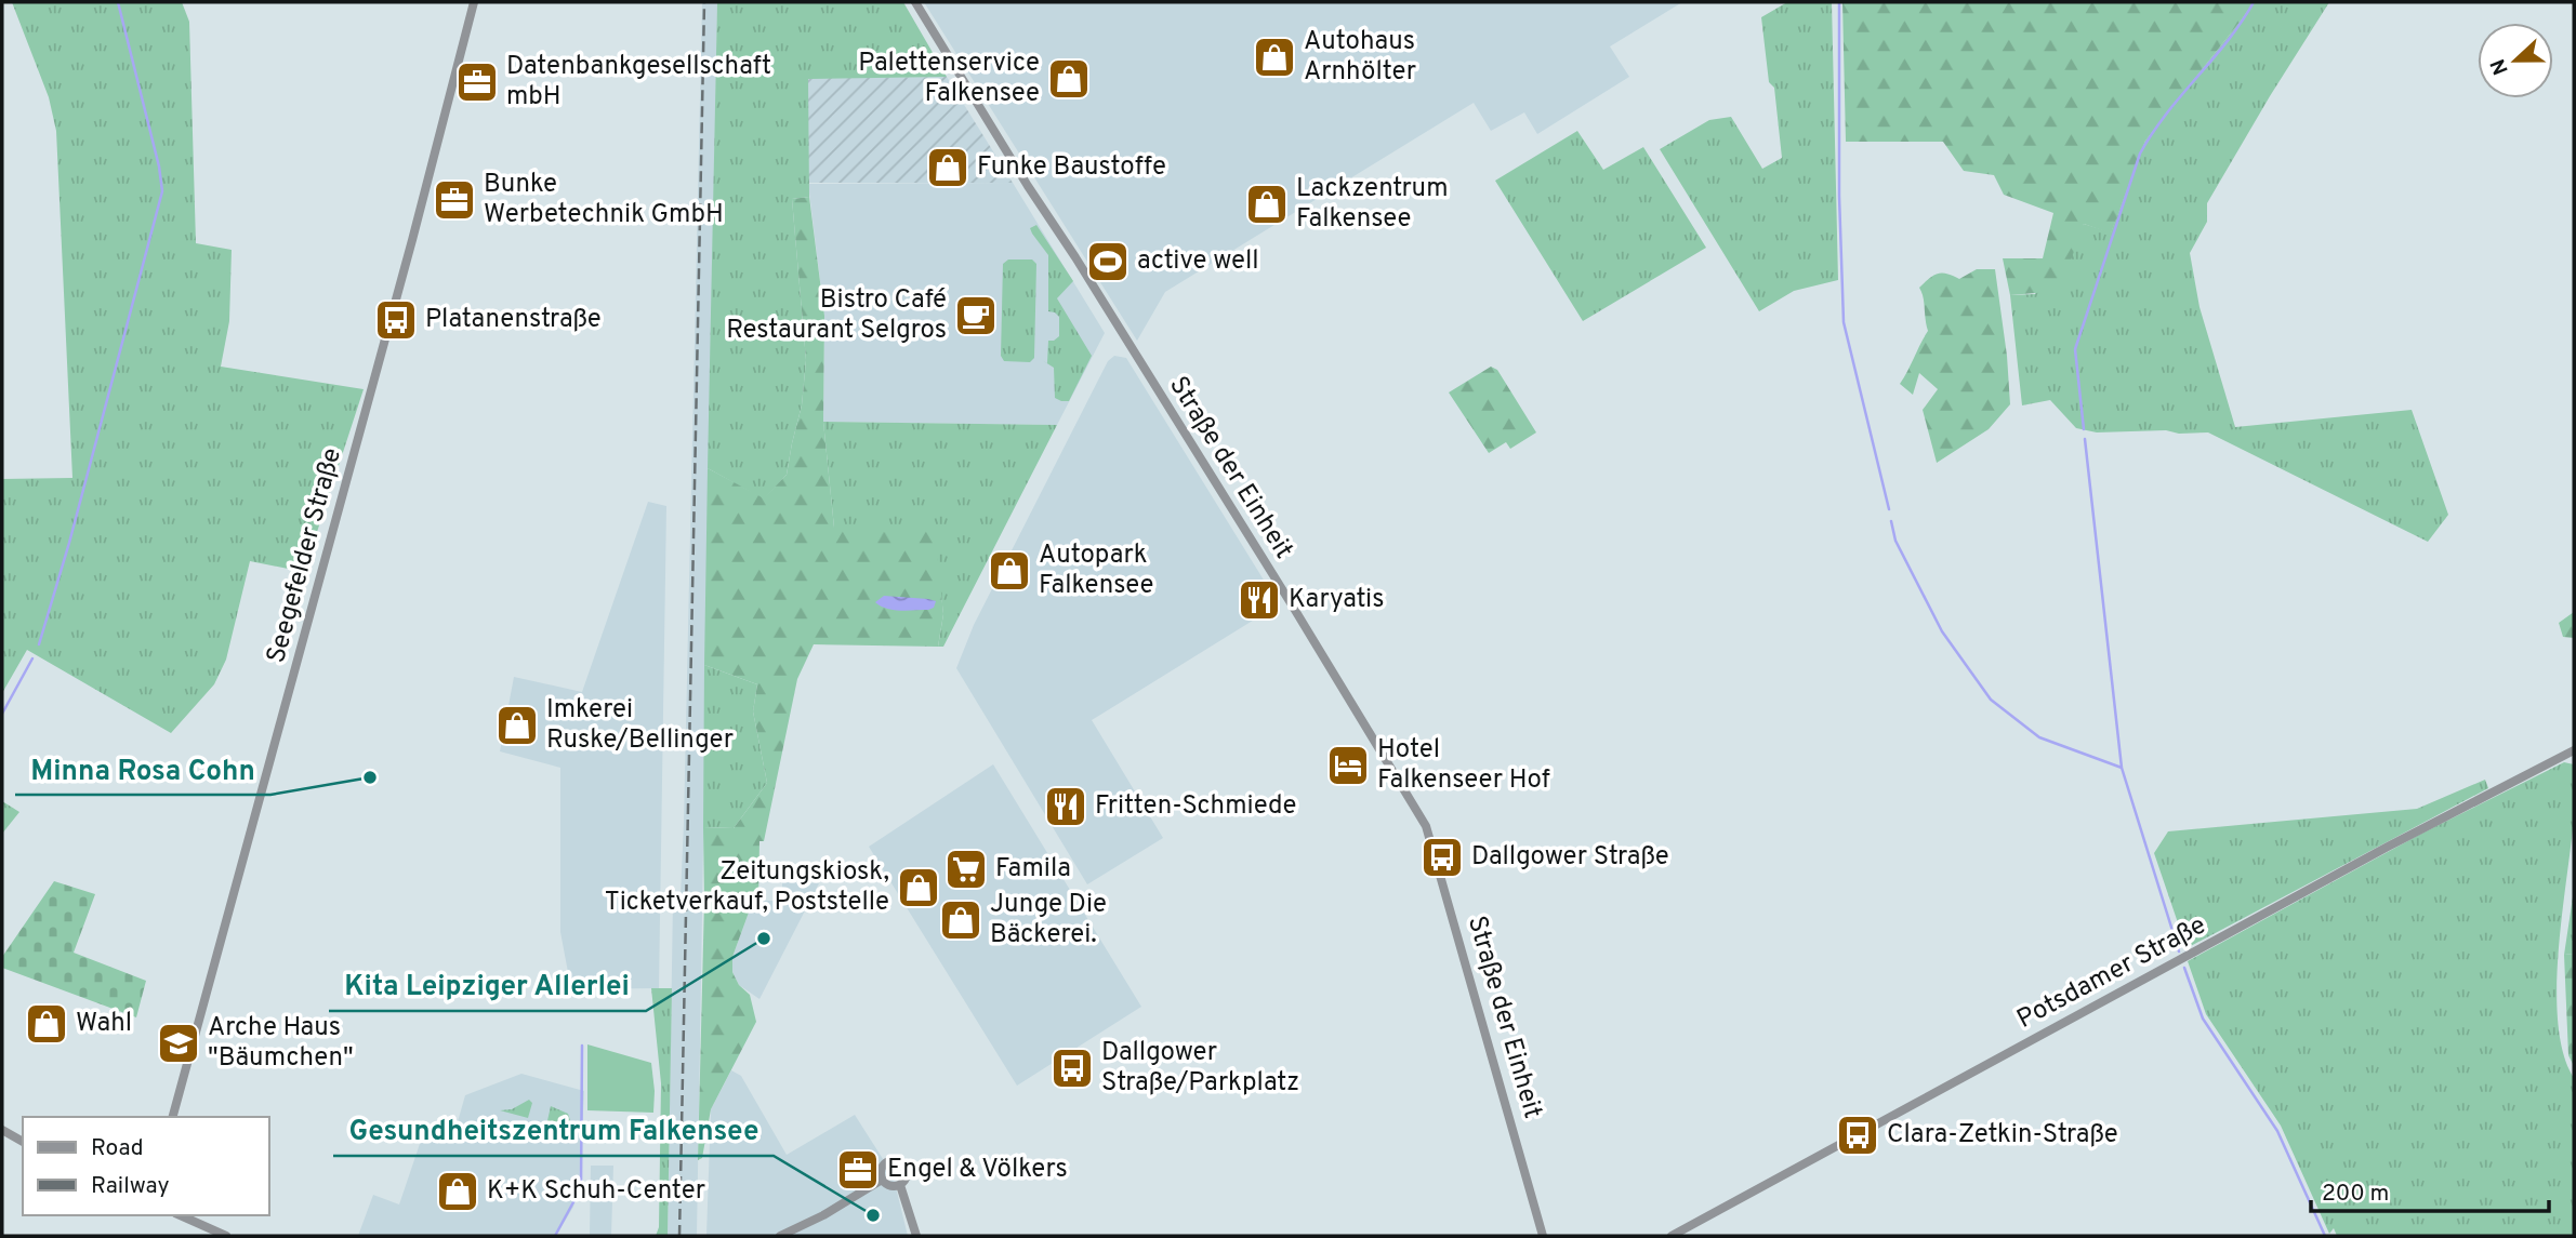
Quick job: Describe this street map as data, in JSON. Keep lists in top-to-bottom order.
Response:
{
  "streets": {
    "street": ["Straße der Einheit", "Seegefelder Straße", "Potsdamer Straße"]
  },
  "places": {
    "shop": [
      "Autohaus Arnhölter",
      "Palettenservice Falkensee",
      "Funke Baustoffe",
      "Lackzentrum Falkensee",
      "Autopark Falkensee",
      "Imkerei Ruske/Bellinger",
      "Zeitungskiosk, Ticketverkauf, Poststelle",
      "Junge Die Bäckerei.",
      "Wahl",
      "K+K Schuh-Center"
    ],
    "office": ["Datenbankgesellschaft mbH", "Bunke Werbetechnik GmbH", "Engel & Völkers"],
    "sports": ["active well"],
    "cafe": ["Bistro Café Restaurant Selgros"],
    "bus stop": [
      "Platanenstraße",
      "Dallgower Straße",
      "Dallgower Straße/Parkplatz",
      "Clara-Zetkin-Straße"
    ],
    "restaurant": ["Karyatis", "Fritten-Schmiede"],
    "hotel": ["Hotel Falkenseer Hof"],
    "other": ["Minna Rosa Cohn", "Kita Leipziger Allerlei", "Gesundheitszentrum Falkensee"],
    "supermarket": ["Famila"],
    "school or university": ["Arche Haus \"Bäumchen\""]
  },
  "legend": ["Road", "Railway"],
  "scale_bar": "200 m",
  "north": "left"
}
